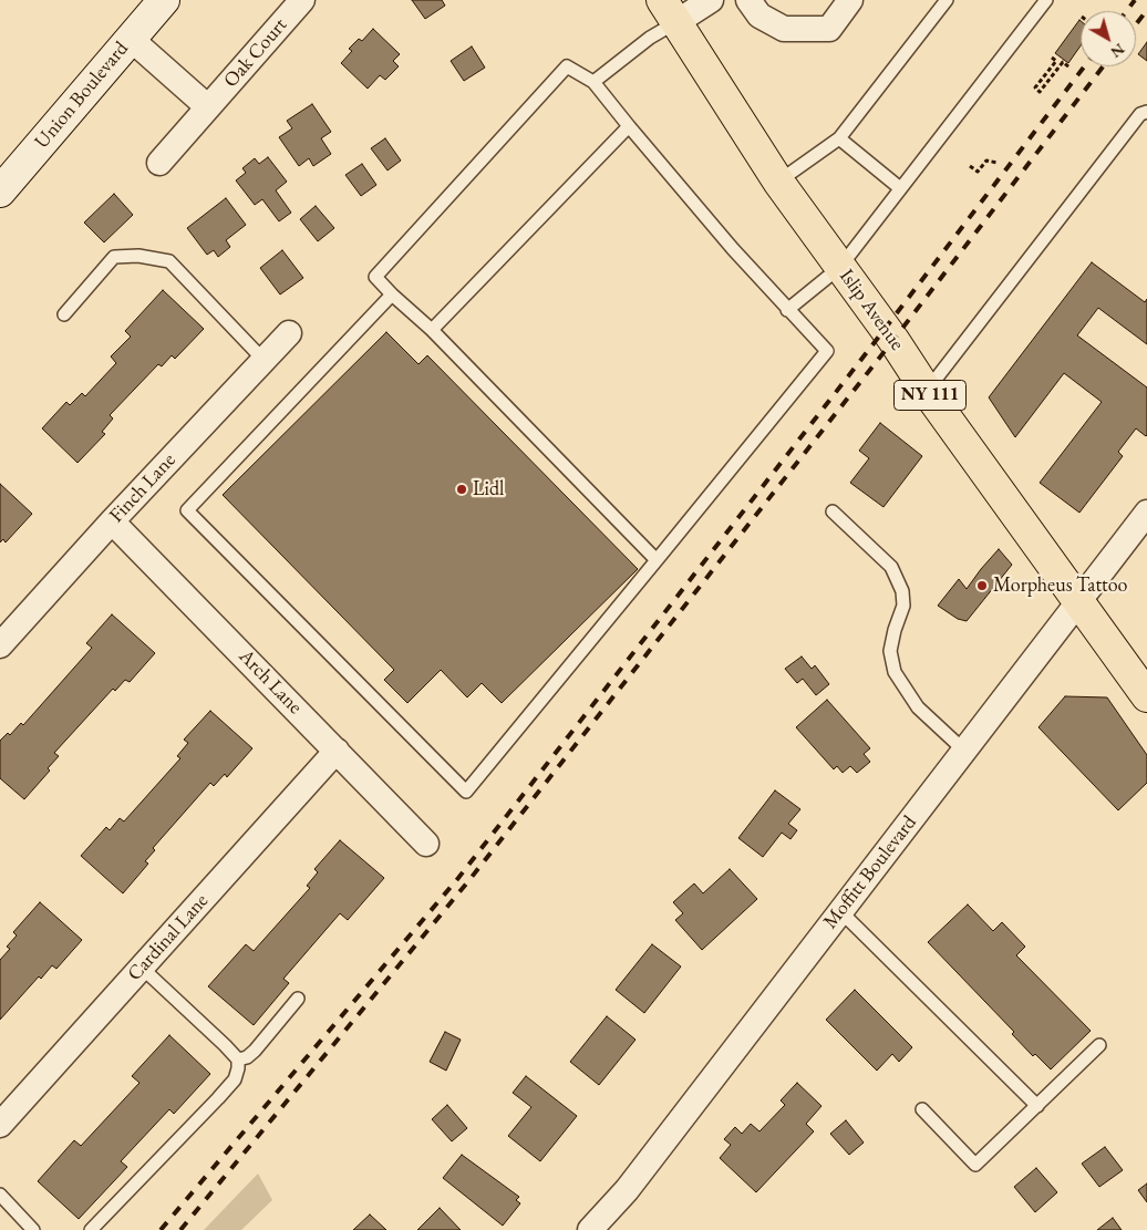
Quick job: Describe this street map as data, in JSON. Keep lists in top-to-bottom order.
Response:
{
  "streets": {
    "main road": ["Union Boulevard", "Islip Avenue", "NY 111"],
    "street": [
      "Oak Court",
      "Finch Lane",
      "Arch Lane",
      "Moffitt Boulevard",
      "Cardinal Lane"
    ]
  },
  "crossings": [
    ["Islip Avenue", "Moffitt Boulevard"],
    ["Finch Lane", "Arch Lane"],
    ["Arch Lane", "Cardinal Lane"]
  ],
  "places": ["Lidl", "Morpheus Tattoo"],
  "north": "bottom right"
}
